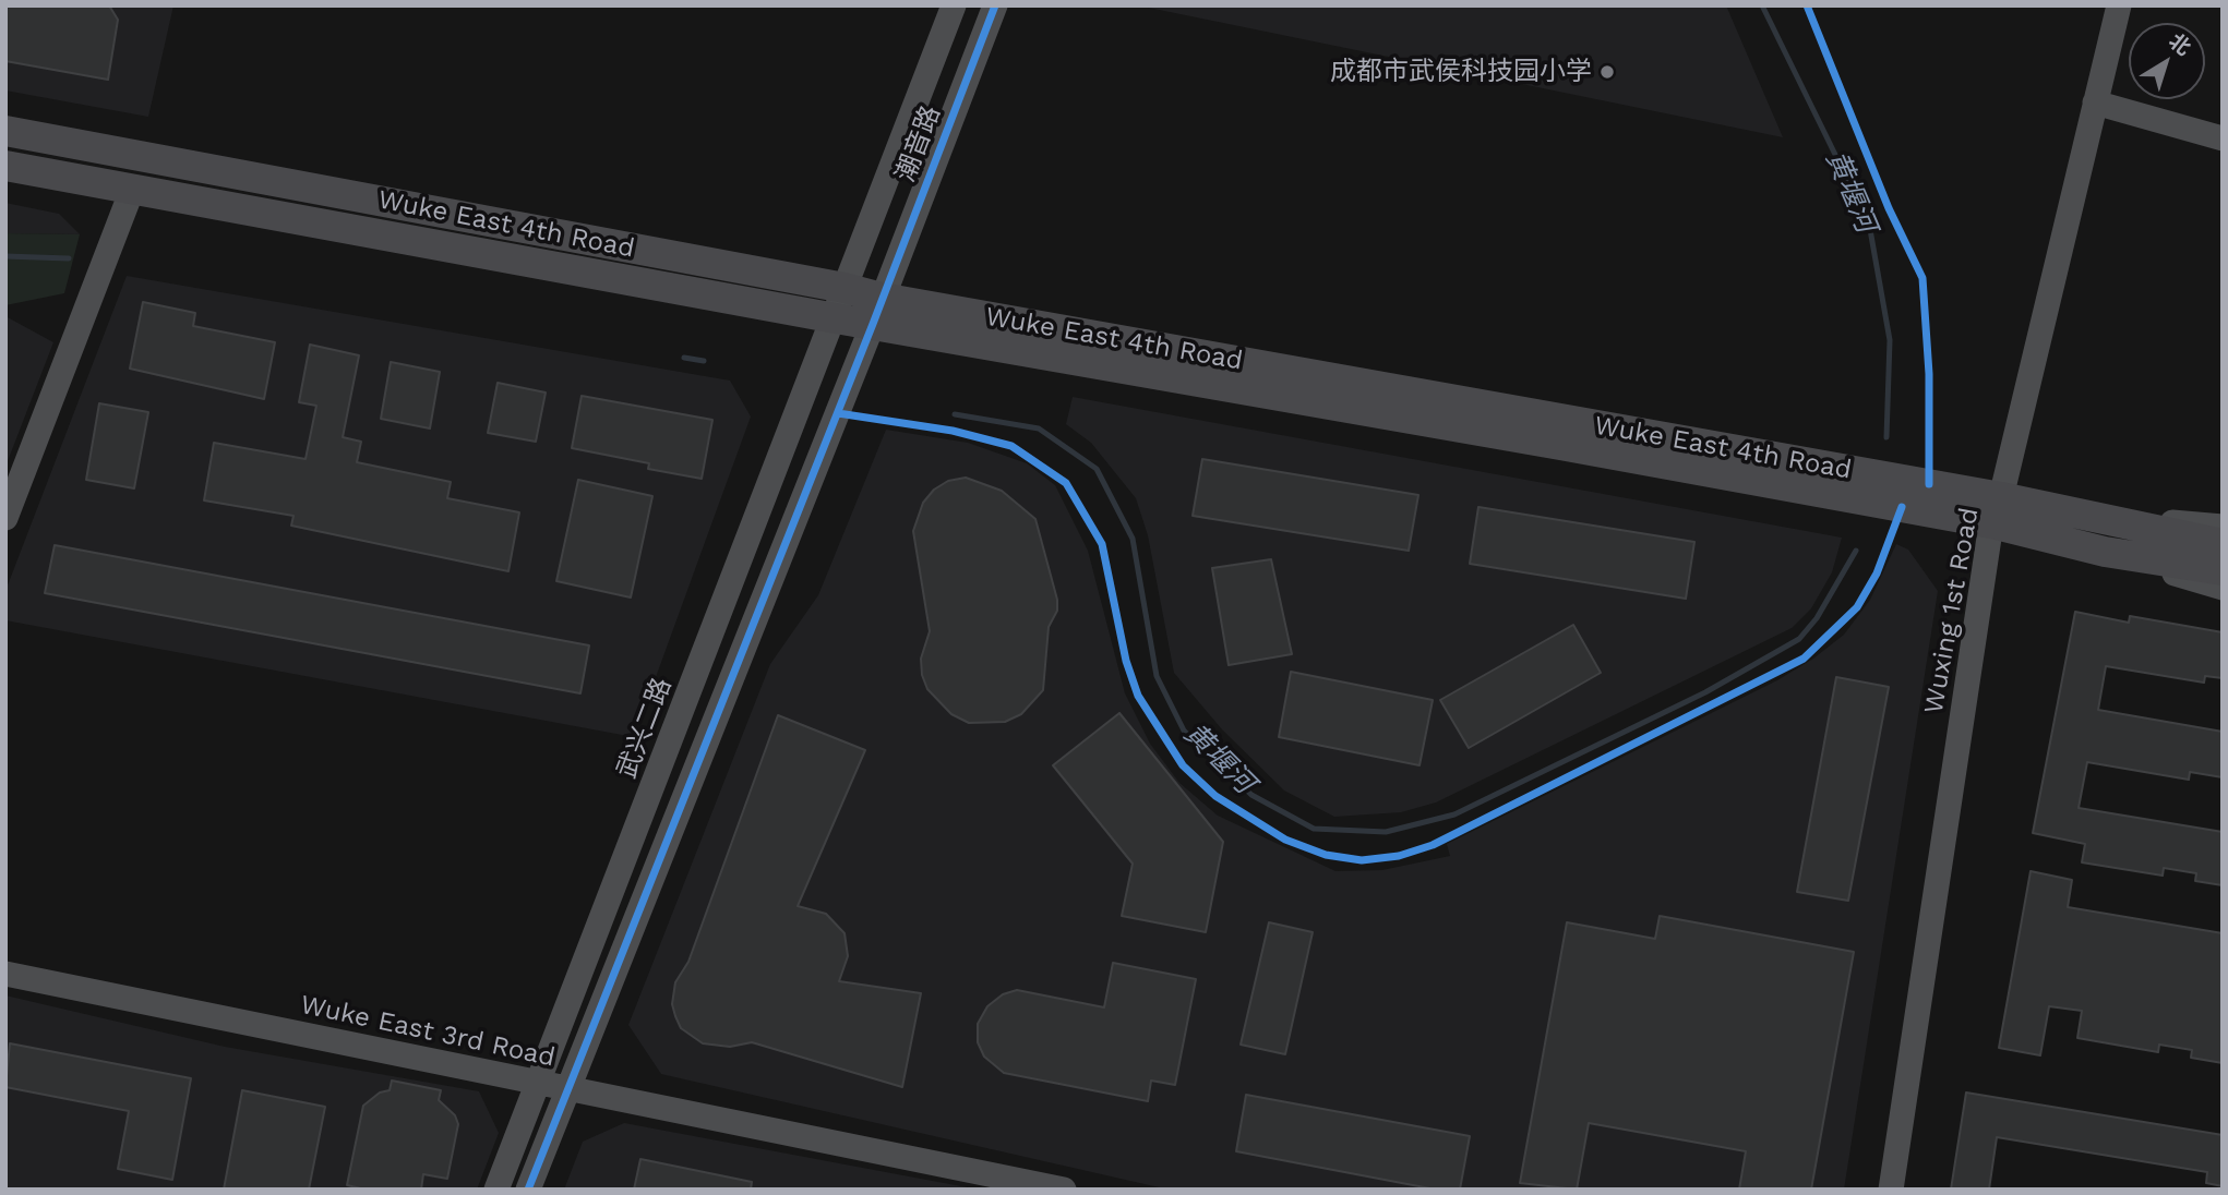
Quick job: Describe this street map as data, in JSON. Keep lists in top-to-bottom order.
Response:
{
  "streets": {
    "main road": ["Wuke East 4th Road"],
    "street": [
      "潮音路",
      "Wuxing 1st Road",
      "武兴二路",
      "Wuke East 3rd Road"
    ]
  },
  "crossings": [
    ["潮音路", "Wuke East 4th Road"],
    ["潮音路", "武兴二路"],
    ["潮音路", "Wuke East 3rd Road"],
    ["Wuke East 4th Road", "Wuxing 1st Road"],
    ["Wuke East 4th Road", "武兴二路"],
    ["武兴二路", "Wuke East 3rd Road"]
  ],
  "water": ["黄堰河"],
  "places": ["成都市武侯科技园小学"],
  "north": "top right"
}
